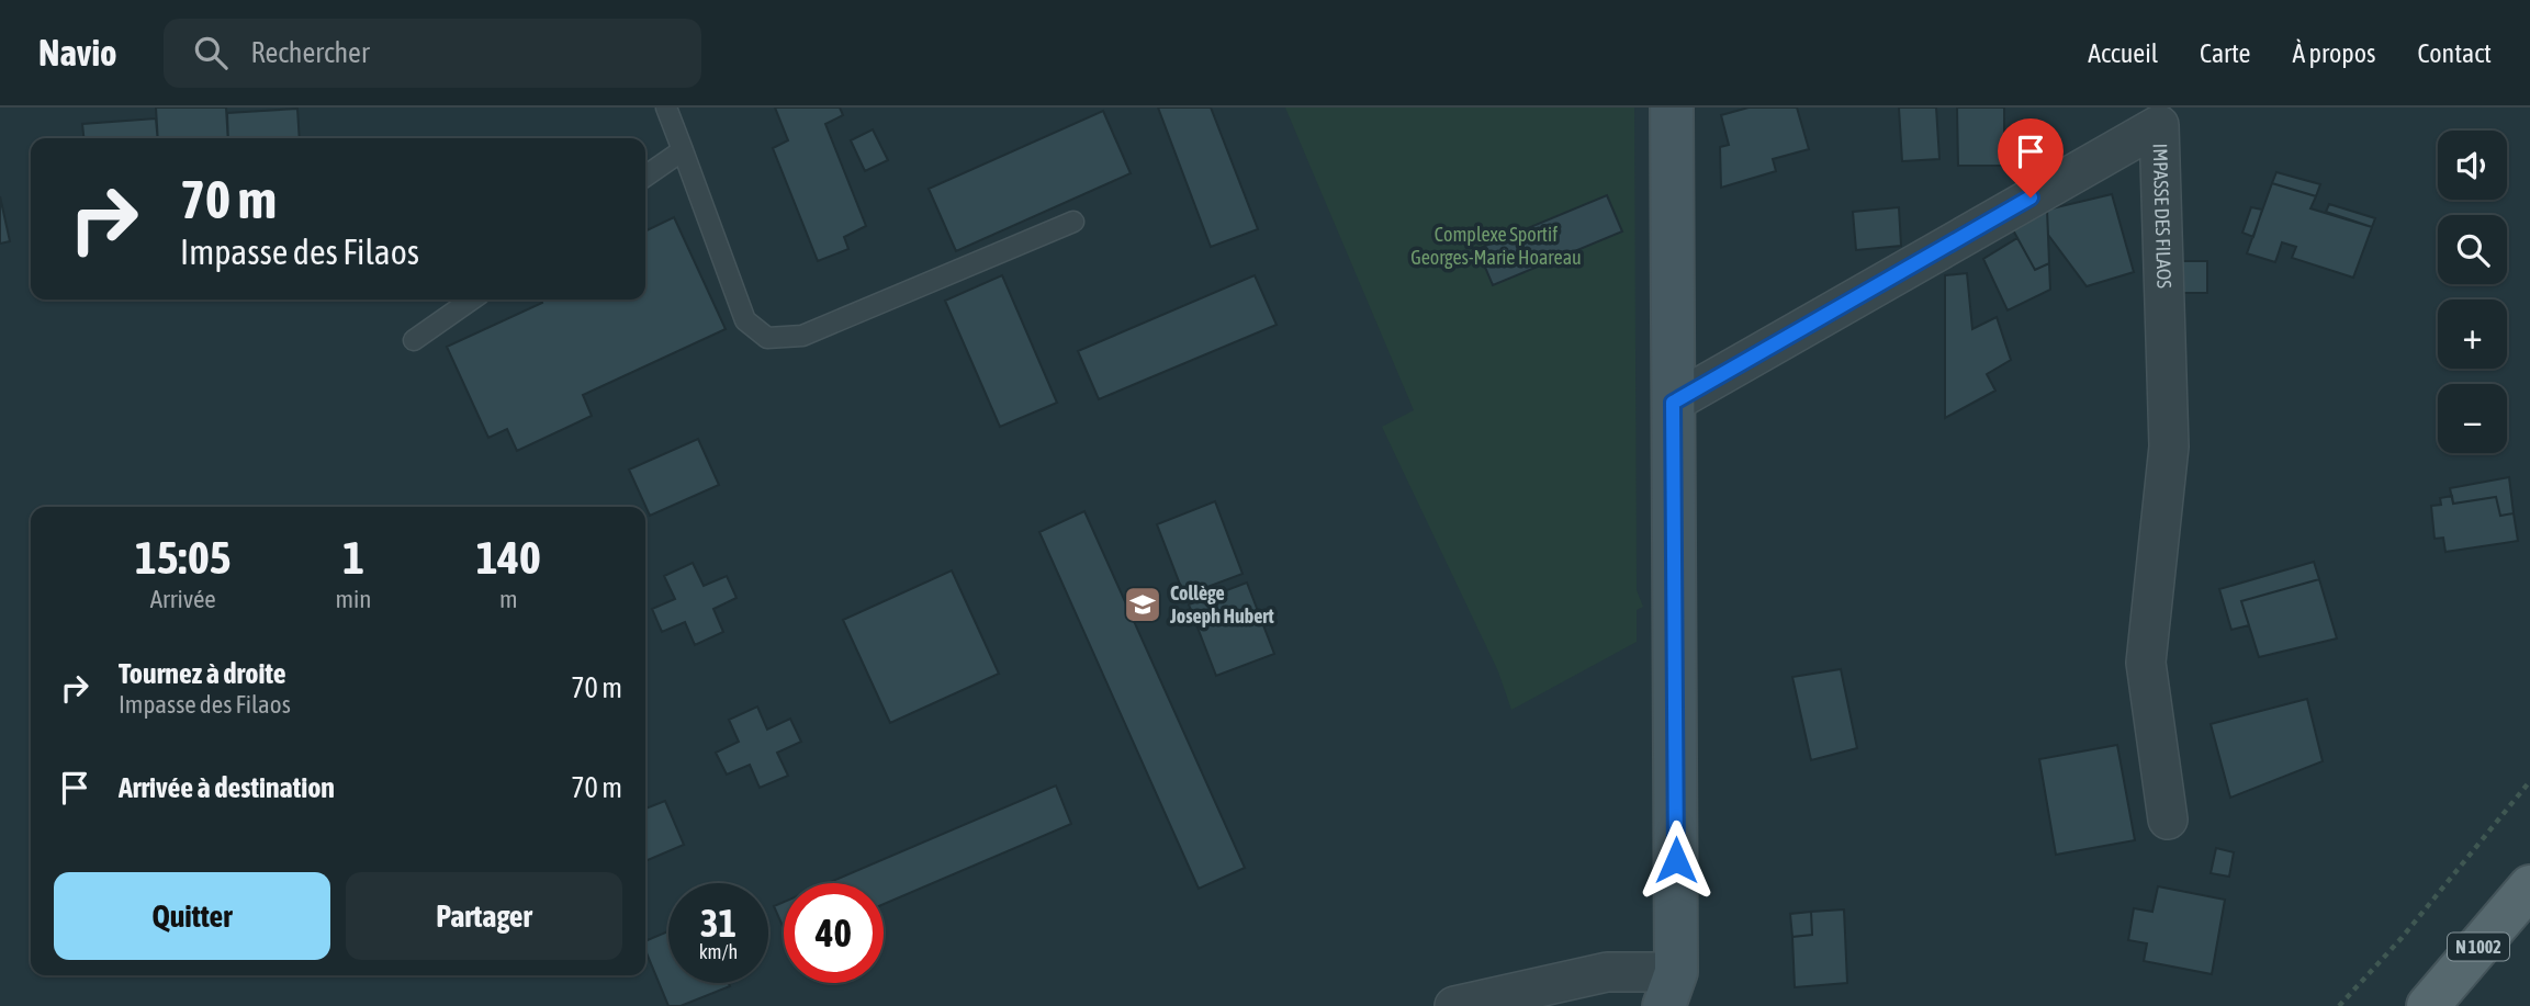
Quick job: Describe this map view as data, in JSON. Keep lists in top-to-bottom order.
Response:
{
  "streets": {
    "main road": ["N 1002"],
    "street": ["IMPASSE DES FILAOS"]
  },
  "parks": ["Complexe Sportif Georges-Marie Hoareau"],
  "places": {
    "school or university": ["Collège Joseph Hubert"]
  },
  "page": {
    "header": "Navio",
    "search": "Rechercher",
    "nav": [
      "Accueil",
      "Carte",
      "À propos",
      "Contact"
    ],
    "map_buttons": ["+", "−"],
    "turn": ["70 m", "Impasse des Filaos"],
    "eta": [
      "15:05",
      "Arrivée",
      "1",
      "min",
      "140",
      "m"
    ],
    "list": [
      {
        "name": "Tournez à droite",
        "note": "Impasse des Filaos",
        "value": "70 m"
      },
      {
        "name": "Arrivée à destination",
        "value": "70 m"
      }
    ],
    "buttons": ["Quitter", "Partager"],
    "speed": "31 km/h",
    "limit": "40"
  }
}
